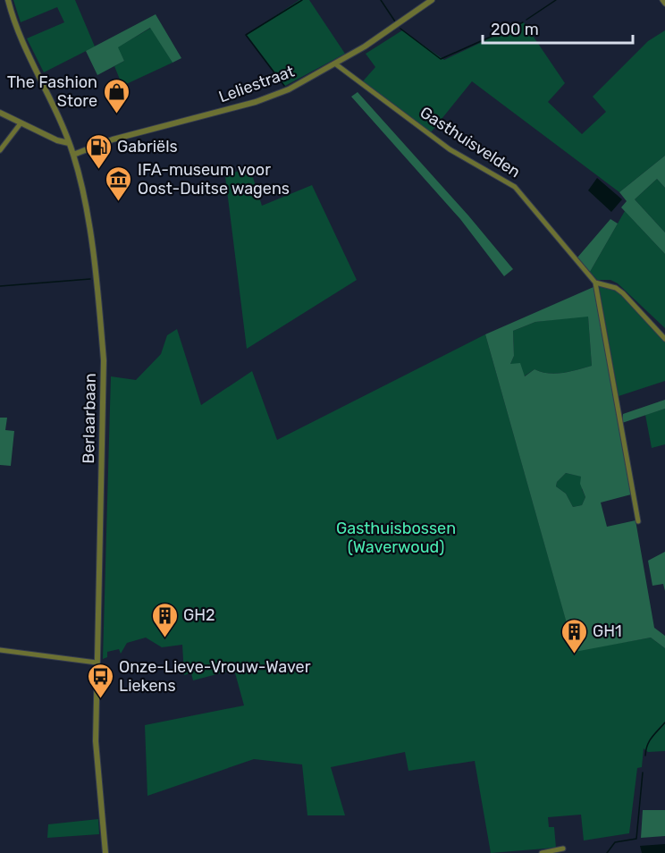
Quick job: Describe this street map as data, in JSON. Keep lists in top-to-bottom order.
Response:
{
  "streets": {
    "street": ["Leliestraat", "Gasthuisvelden", "Berlaarbaan"]
  },
  "crossings": [
    ["Leliestraat", "Gasthuisvelden"],
    ["Leliestraat", "Berlaarbaan"]
  ],
  "parks": ["Gasthuisbossen (Waverwoud)"],
  "places": {
    "shop": ["The Fashion Store"],
    "fuel station": ["Gabriëls"],
    "museum": ["IFA-museum voor Oost-Duitse wagens"],
    "building": ["GH2", "GH1"],
    "bus stop": ["Onze-Lieve-Vrouw-Waver Liekens"]
  },
  "scale_bar": "200 m"
}
